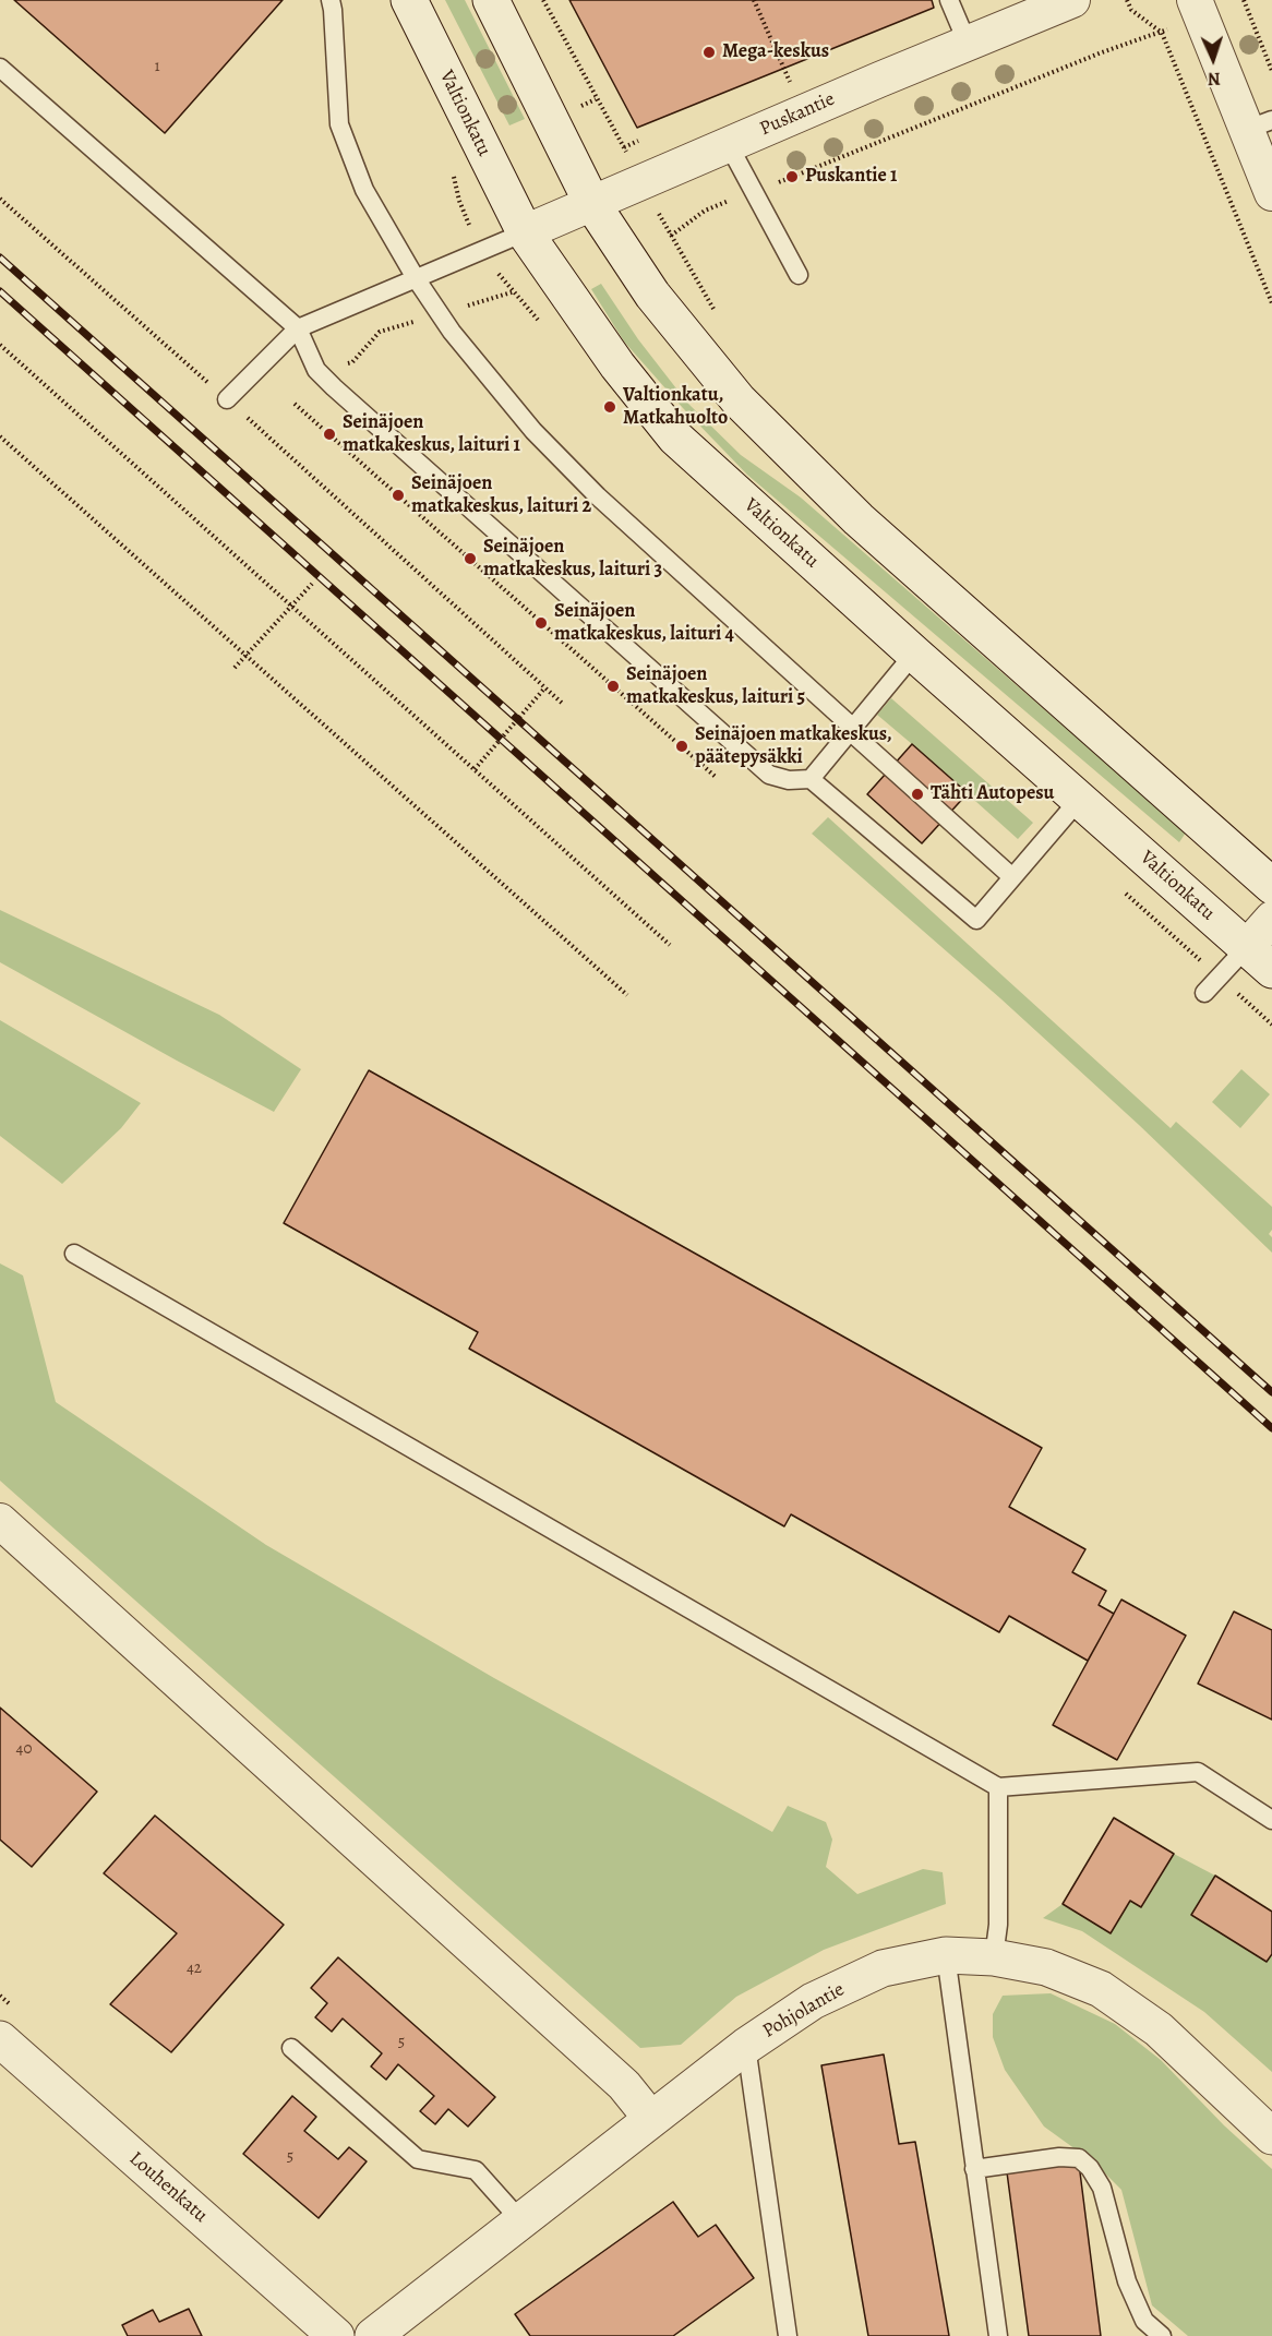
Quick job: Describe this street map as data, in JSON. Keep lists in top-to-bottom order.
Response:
{
  "streets": {
    "main road": ["Valtionkatu", "Pohjolantie", "Louhenkatu"],
    "street": ["Puskantie"]
  },
  "crossings": [
    ["Valtionkatu", "Puskantie"]
  ],
  "places": [
    "Mega-keskus",
    "Puskantie 1",
    "Valtionkatu, Matkahuolto",
    "Seinäjoen matkakeskus, laituri 1",
    "Seinäjoen matkakeskus, laituri 2",
    "Seinäjoen matkakeskus, laituri 3",
    "Seinäjoen matkakeskus, laituri 4",
    "Seinäjoen matkakeskus, laituri 5",
    "Seinäjoen matkakeskus, päätepysäkki",
    "Tähti Autopesu"
  ],
  "house_numbers": [
    "1",
    "40",
    "42",
    "5",
    "5"
  ],
  "north": "bottom"
}
